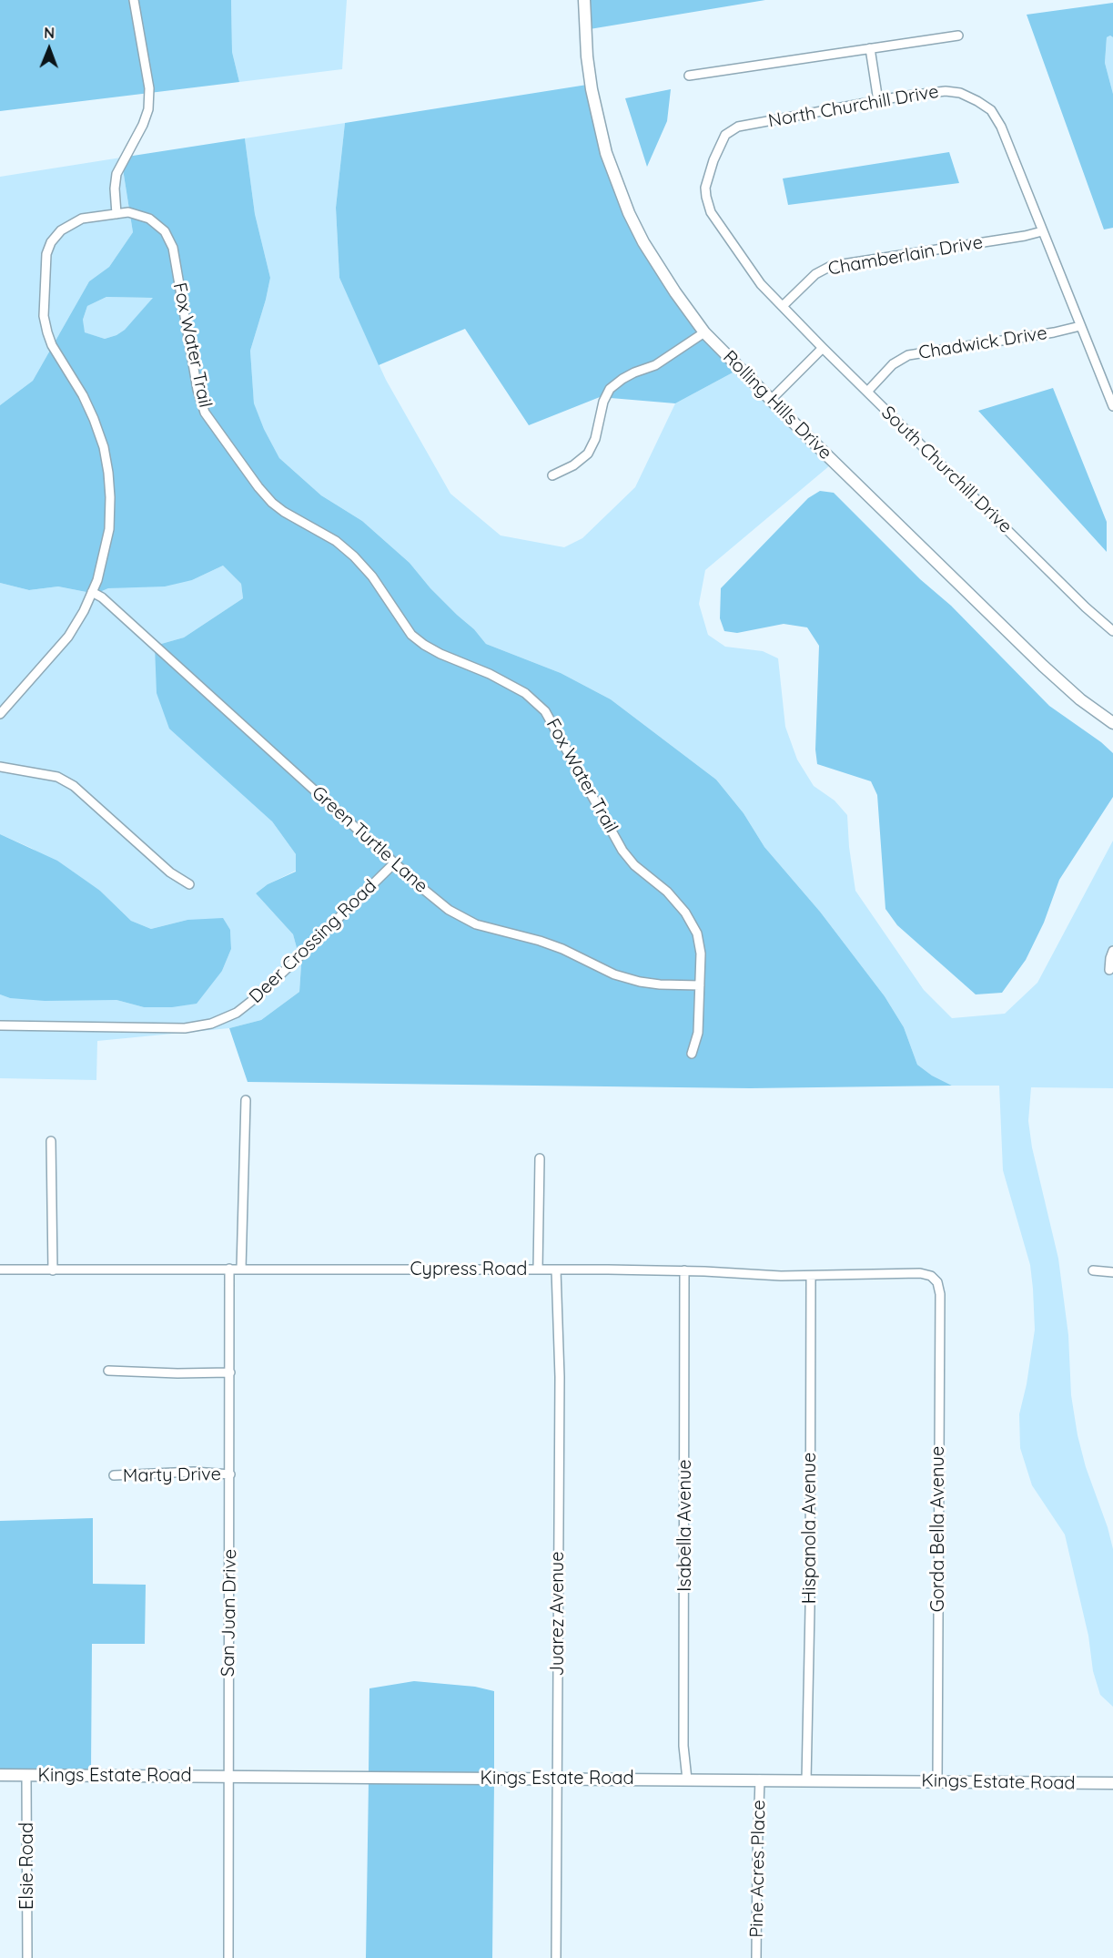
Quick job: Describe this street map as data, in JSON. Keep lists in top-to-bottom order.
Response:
{
  "streets": {
    "street": [
      "North Churchill Drive",
      "Chamberlain Drive",
      "Chadwick Drive",
      "Fox Water Trail",
      "Rolling Hills Drive",
      "South Churchill Drive",
      "Green Turtle Lane",
      "Deer Crossing Road",
      "Cypress Road",
      "Marty Drive",
      "Isabella Avenue",
      "Hispanola Avenue",
      "Gorda Bella Avenue",
      "San Juan Drive",
      "Juarez Avenue",
      "Kings Estate Road",
      "Elsie Road",
      "Pine Acres Place"
    ]
  },
  "crossings": [
    ["North Churchill Drive", "Chamberlain Drive"],
    ["North Churchill Drive", "Chadwick Drive"],
    ["North Churchill Drive", "South Churchill Drive"],
    ["Chamberlain Drive", "South Churchill Drive"],
    ["Chadwick Drive", "South Churchill Drive"],
    ["Fox Water Trail", "Green Turtle Lane"],
    ["Green Turtle Lane", "Deer Crossing Road"],
    ["Cypress Road", "Isabella Avenue"],
    ["Cypress Road", "Hispanola Avenue"],
    ["Cypress Road", "Gorda Bella Avenue"],
    ["Cypress Road", "San Juan Drive"],
    ["Cypress Road", "Juarez Avenue"],
    ["Marty Drive", "San Juan Drive"],
    ["Isabella Avenue", "Kings Estate Road"],
    ["Hispanola Avenue", "Kings Estate Road"],
    ["Gorda Bella Avenue", "Kings Estate Road"],
    ["San Juan Drive", "Kings Estate Road"],
    ["Juarez Avenue", "Kings Estate Road"],
    ["Kings Estate Road", "Elsie Road"],
    ["Kings Estate Road", "Pine Acres Place"]
  ],
  "north": "top"
}
